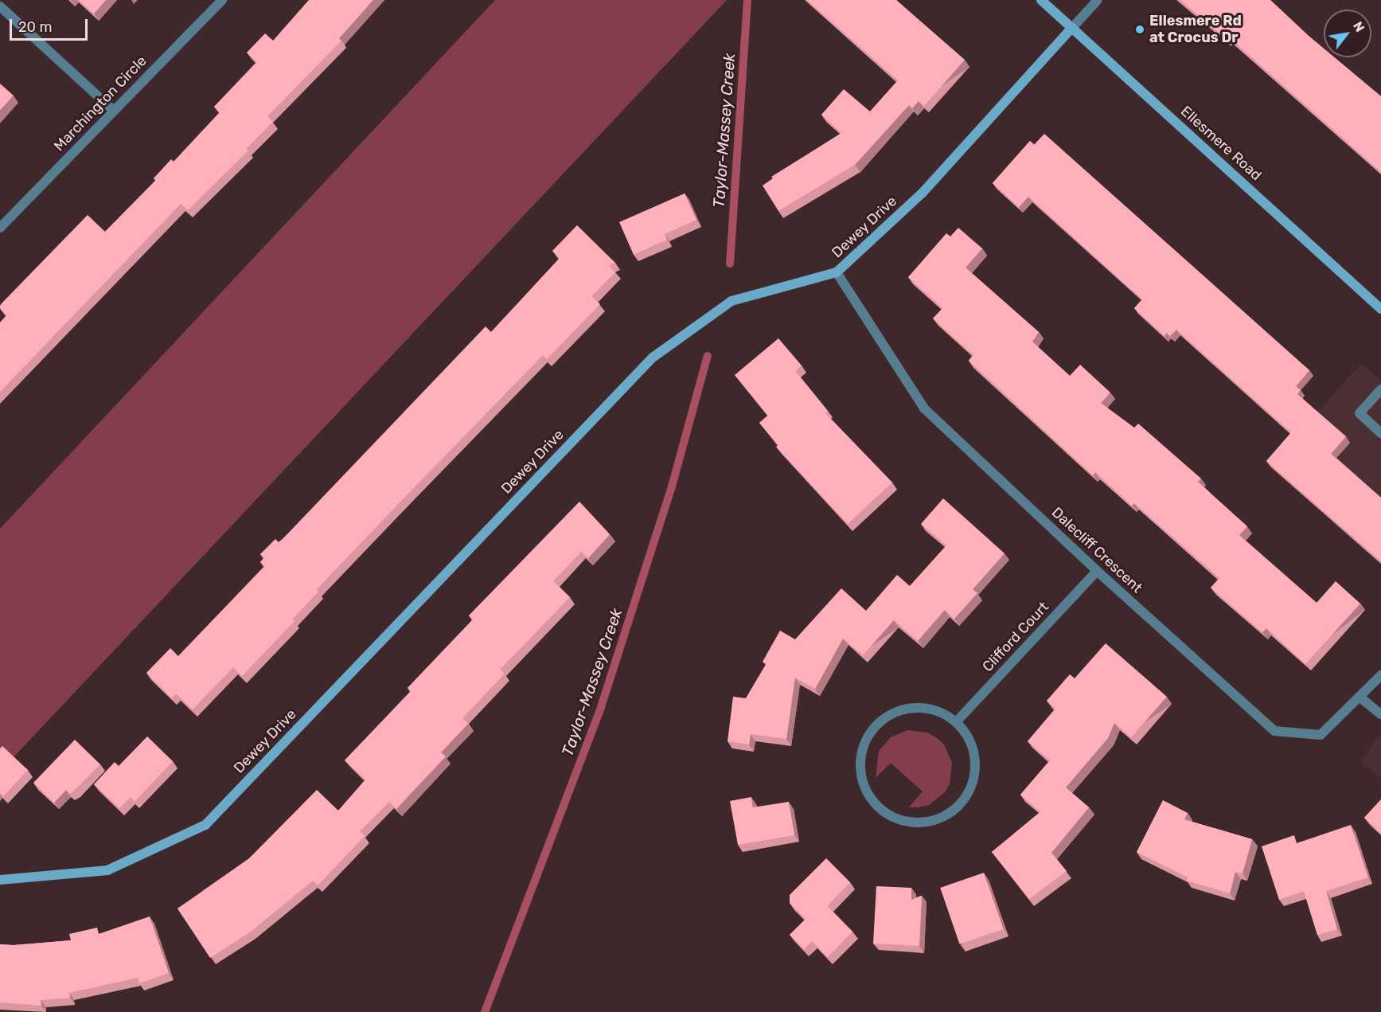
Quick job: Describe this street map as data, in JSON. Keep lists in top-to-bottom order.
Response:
{
  "streets": {
    "street": [
      "Marchington Circle",
      "Ellesmere Road",
      "Dewey Drive",
      "Dalecliff Crescent",
      "Clifford Court"
    ]
  },
  "crossings": [
    ["Ellesmere Road", "Dewey Drive"],
    ["Dewey Drive", "Dalecliff Crescent"],
    ["Dalecliff Crescent", "Clifford Court"]
  ],
  "water": ["Taylor-Massey Creek"],
  "places": ["Ellesmere Rd at Crocus Dr"],
  "scale_bar": "20 m",
  "north": "top right"
}
